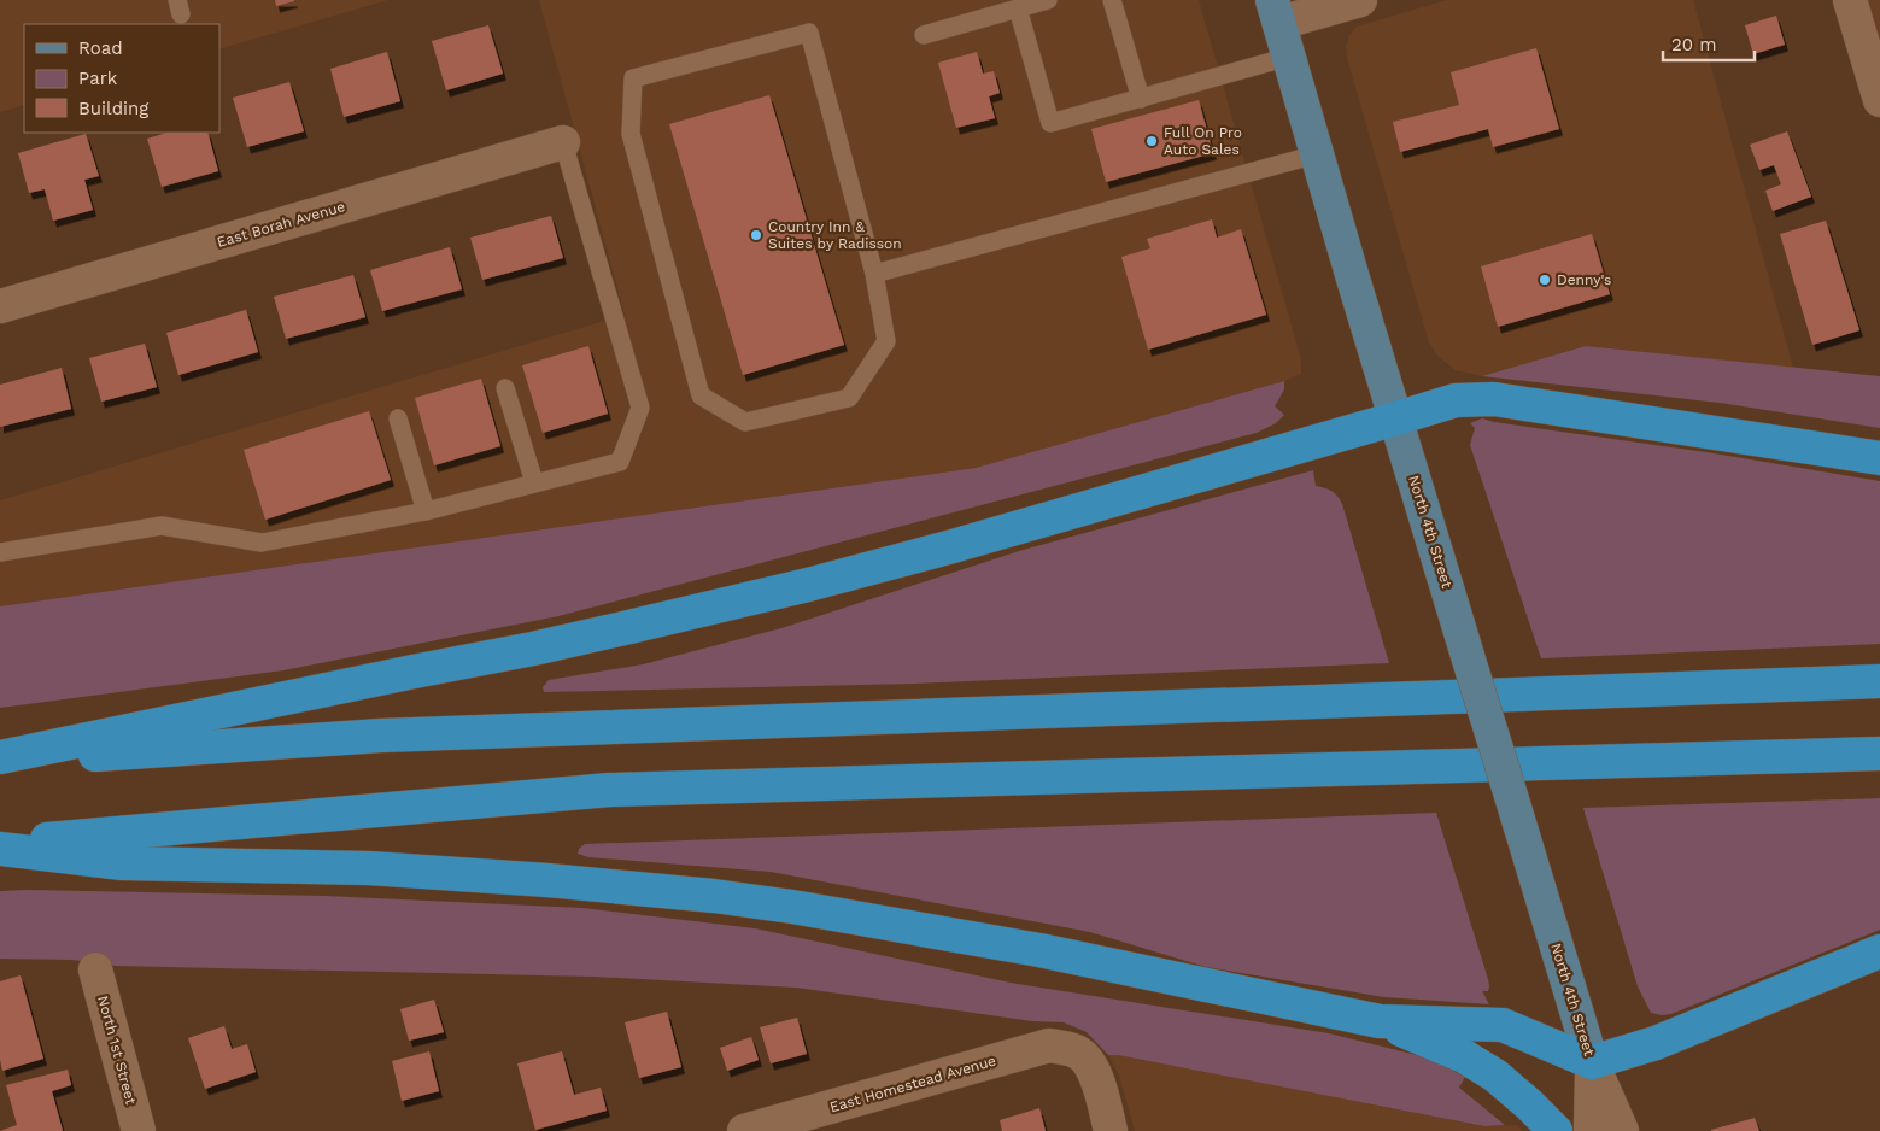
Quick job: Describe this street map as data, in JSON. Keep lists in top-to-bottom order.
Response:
{
  "streets": {
    "main road": ["North 4th Street"],
    "street": ["East Borah Avenue", "North 1st Street", "East Homestead Avenue"]
  },
  "places": ["Full On Pro Auto Sales", "Country Inn & Suites by Radisson", "Denny's"],
  "legend": ["Road", "Park", "Building"],
  "scale_bar": "20 m"
}
